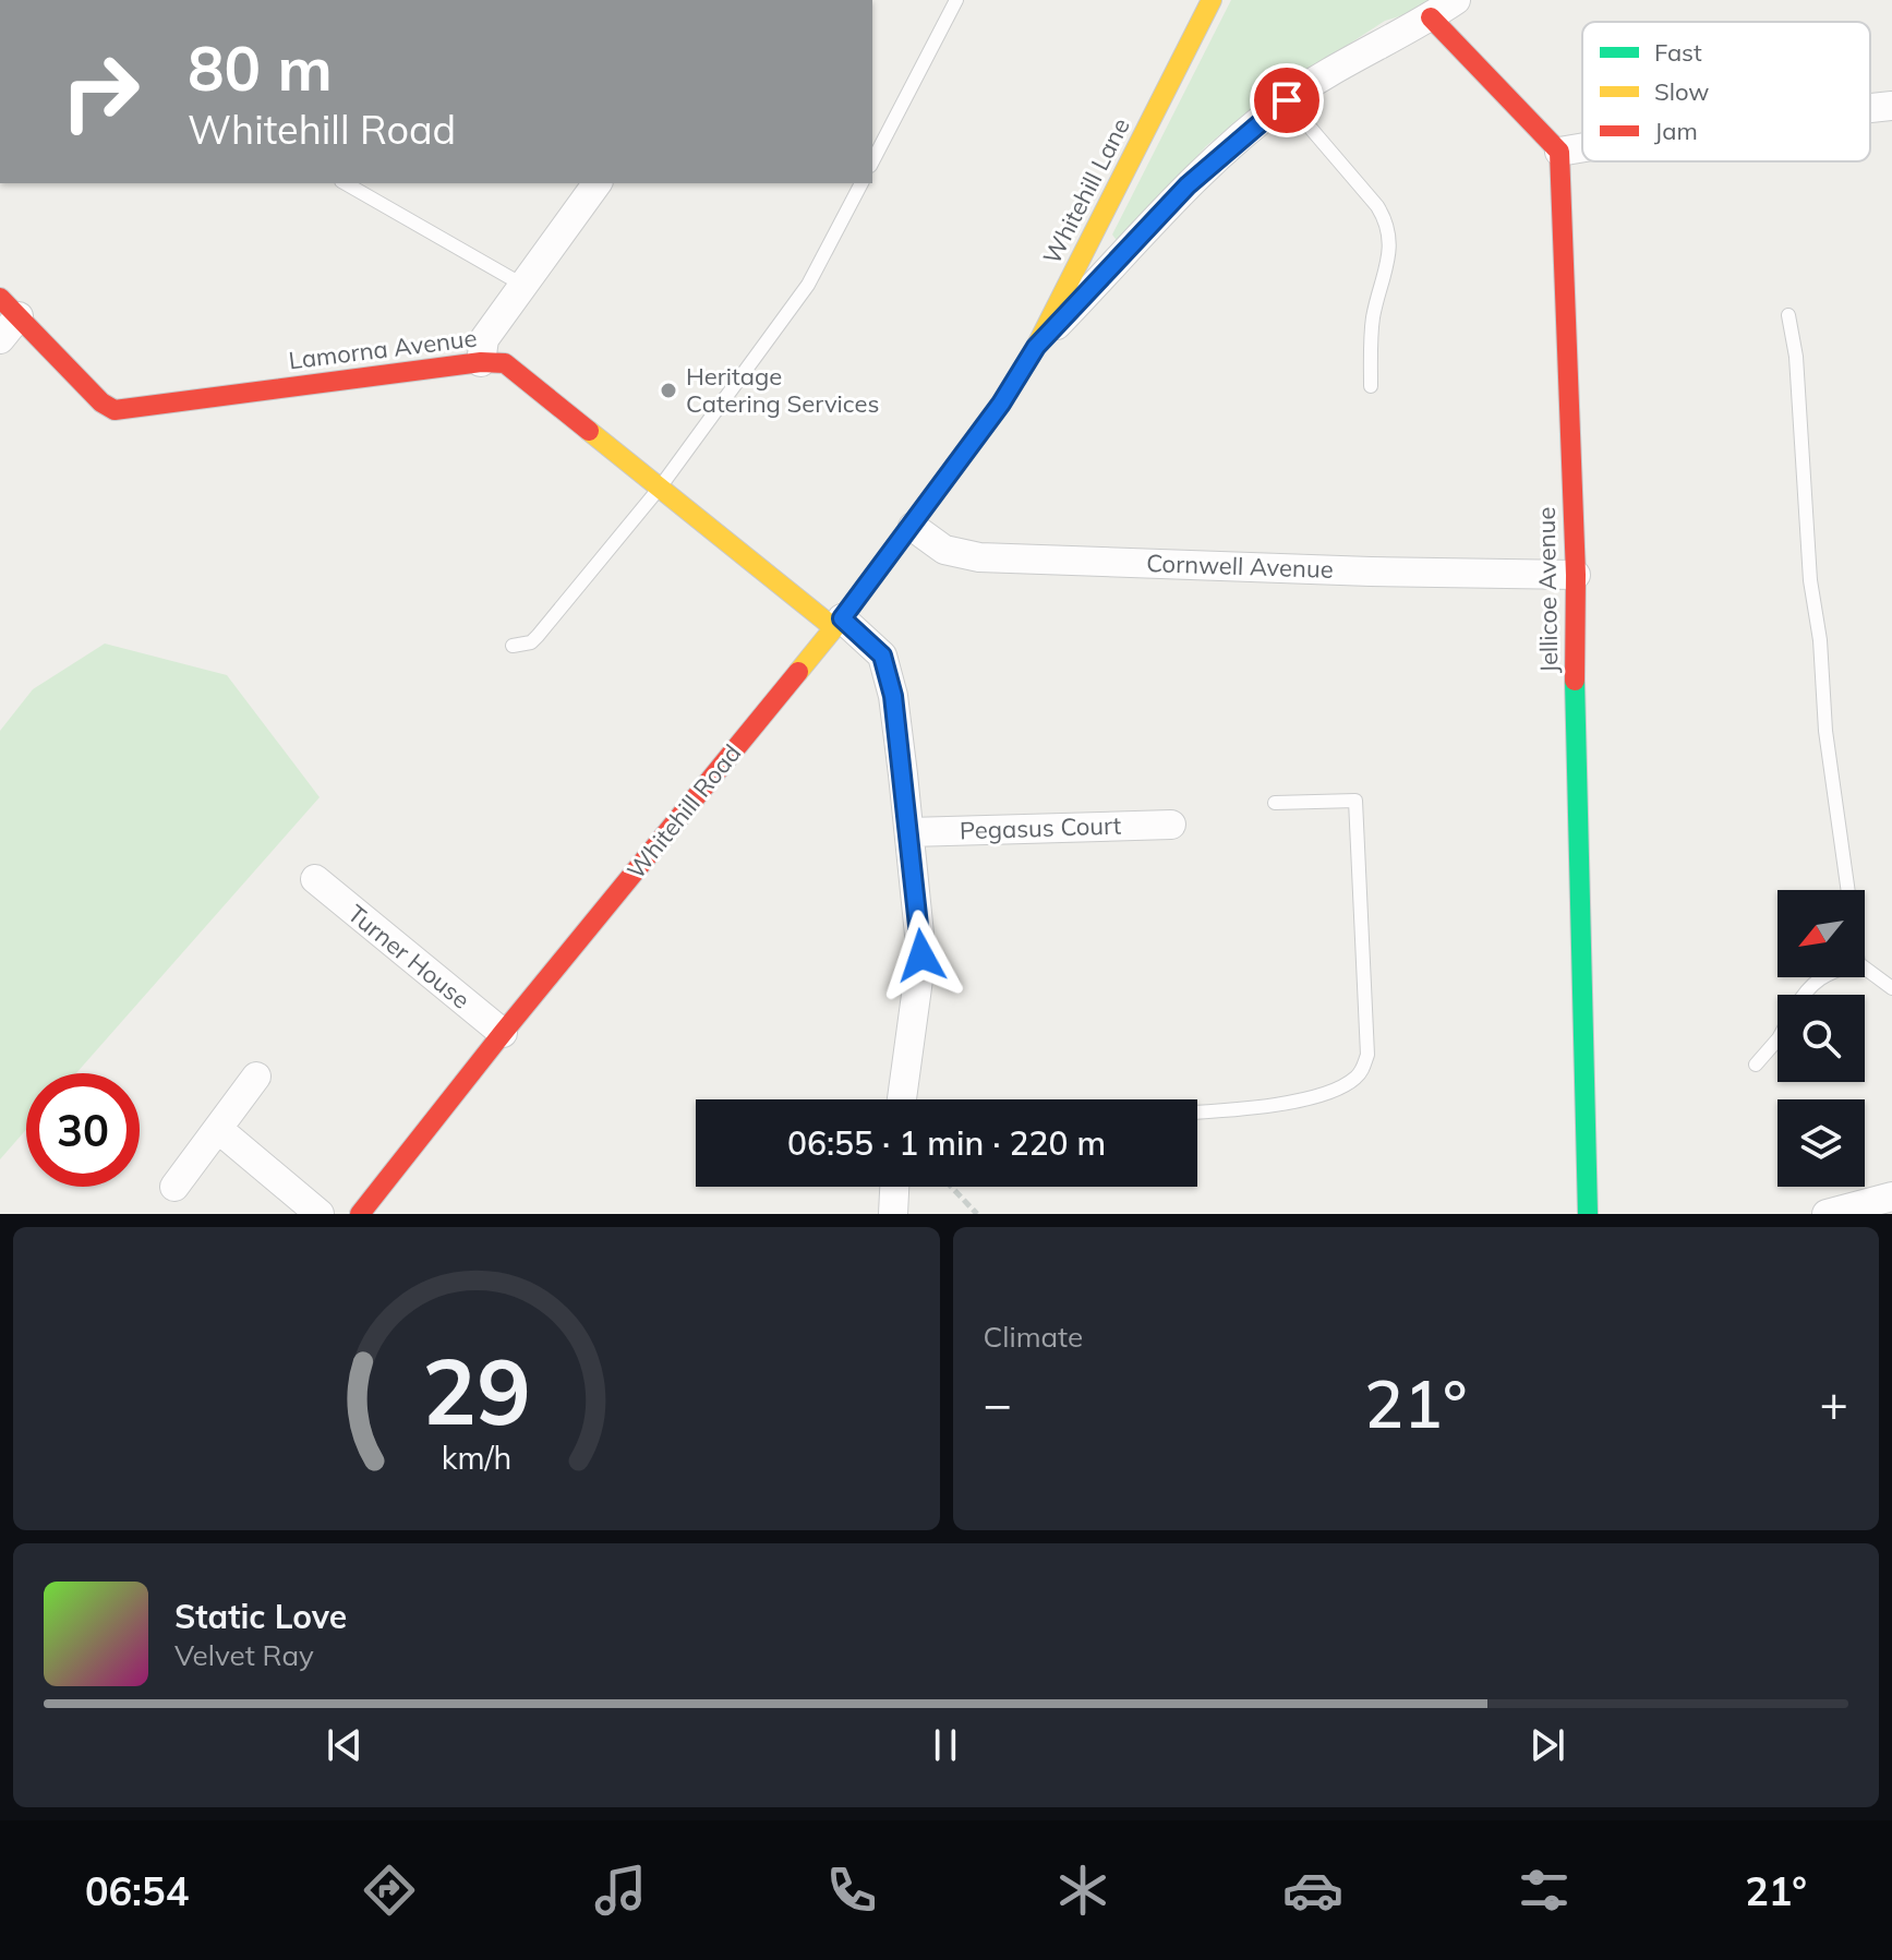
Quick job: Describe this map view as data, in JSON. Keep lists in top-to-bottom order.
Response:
{
  "streets": {
    "street": [
      "Whitehill Lane",
      "Lamorna Avenue",
      "Cornwell Avenue",
      "Jellicoe Avenue",
      "Whitehill Road",
      "Pegasus Court",
      "Turner House"
    ]
  },
  "crossings": [
    ["Whitehill Lane", "Whitehill Road"],
    ["Lamorna Avenue", "Whitehill Road"],
    ["Cornwell Avenue", "Jellicoe Avenue"],
    ["Cornwell Avenue", "Whitehill Road"],
    ["Whitehill Road", "Turner House"]
  ],
  "places": ["Heritage Catering Services"],
  "legend": ["Fast", "Slow", "Jam"],
  "north": "bottom left",
  "page": {
    "turn": ["80 m", "Whitehill Road"],
    "limit": "30",
    "trip": "06:55 · 1 min · 220 m",
    "tile": "Climate",
    "heat": ["−", "21°", "+"],
    "song": ["Static Love", "Velvet Ray"],
    "tabs": ["06:54", "21°"],
    "gauge": ["29", "km/h"]
  }
}
